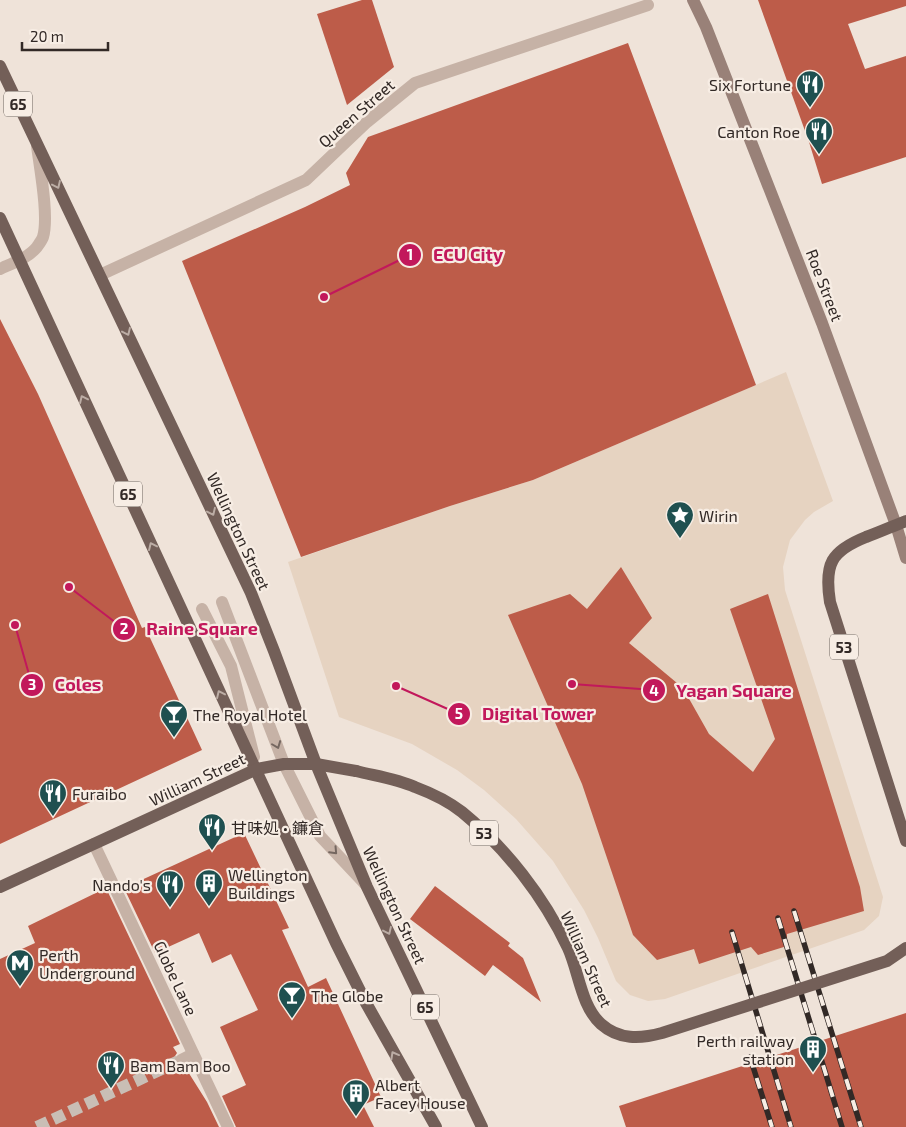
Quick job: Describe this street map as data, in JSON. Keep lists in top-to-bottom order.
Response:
{
  "streets": {
    "main road": [
      "65",
      "Roe Street",
      "Wellington Street",
      "53",
      "William Street"
    ],
    "street": ["Queen Street", "Globe Lane"]
  },
  "crossings": [
    ["65", "William Street"],
    ["Queen Street", "Wellington Street"],
    ["Roe Street", "53"],
    ["Wellington Street", "William Street"],
    ["William Street", "Globe Lane"]
  ],
  "places": {
    "restaurant": [
      "Six Fortune",
      "Canton Roe",
      "Furaibo",
      "甘味処 • 鐮倉",
      "Nando's",
      "Bam Bam Boo"
    ],
    "other": [
      "ECU City",
      "Raine Square",
      "Coles",
      "Yagan Square",
      "Digital Tower"
    ],
    "place": ["Wirin"],
    "bar": ["The Royal Hotel", "The Globe"],
    "building": ["Wellington Buildings", "Perth railway station", "Albert Facey House"],
    "metro station": ["Perth Underground"]
  },
  "scale_bar": "20 m"
}
